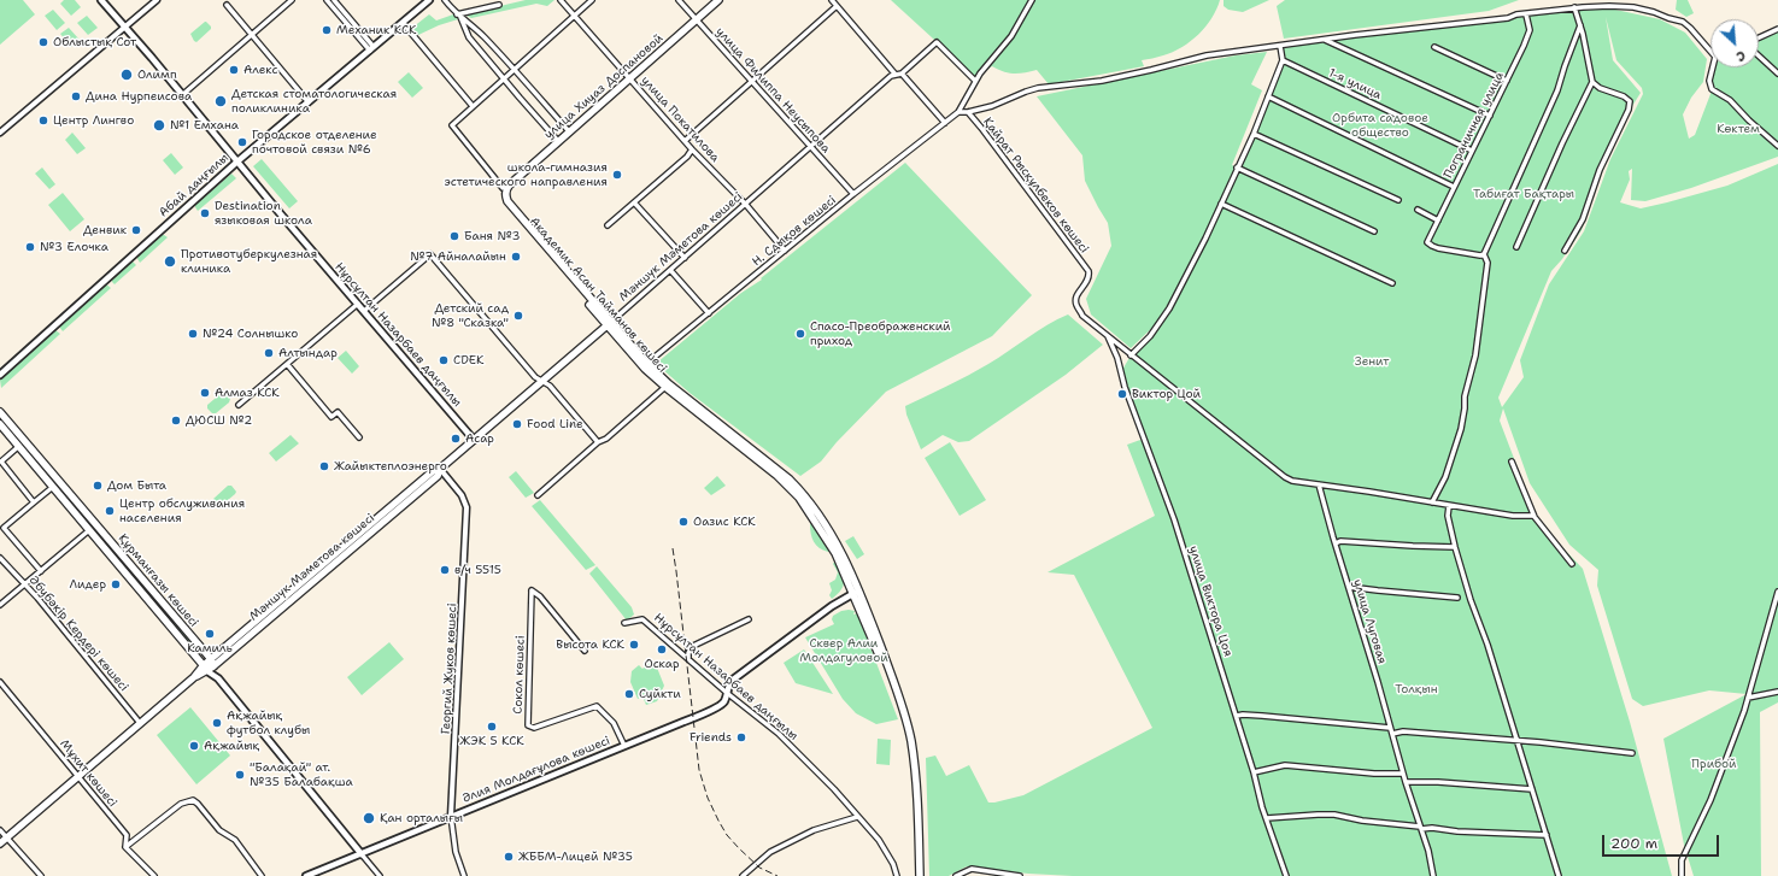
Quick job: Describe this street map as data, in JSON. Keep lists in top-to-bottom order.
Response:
{
  "streets": {
    "main road": [
      "улица Хиуаз Доспановой",
      "Абай даңғылы",
      "Мәншүк Мәметова көшесі",
      "Академик Асан Тайманов көшесі",
      "Нұрсұлтан Назарбаев даңғылы",
      "Құрманғазы көшесі",
      "Әлия Молдағұлова көшесі"
    ],
    "street": [
      "1-я улица",
      "улица Филиппа Неусыпова",
      "улица Покатилова",
      "Пограничная улица",
      "Қайрат Рысқұлбеков көшесі",
      "Н. Сдықов көшесі",
      "улица Виктора Цоя",
      "улица Луговая",
      "Әбубәкір Кердері көшесі",
      "Георгий Жуков көшесі",
      "Сокол көшесі",
      "Мұхит көшесі"
    ]
  },
  "crossings": [
    ["1-я улица", "Пограничная улица"],
    ["улица Хиуаз Доспановой", "улица Филиппа Неусыпова"],
    ["улица Хиуаз Доспановой", "улица Покатилова"],
    ["улица Хиуаз Доспановой", "Академик Асан Тайманов көшесі"],
    ["улица Филиппа Неусыпова", "Н. Сдықов көшесі"],
    ["улица Филиппа Неусыпова", "Мәншүк Мәметова көшесі"],
    ["улица Покатилова", "Н. Сдықов көшесі"],
    ["улица Покатилова", "Мәншүк Мәметова көшесі"],
    ["Абай даңғылы", "Нұрсұлтан Назарбаев даңғылы"],
    ["Қайрат Рысқұлбеков көшесі", "улица Виктора Цоя"],
    ["Н. Сдықов көшесі", "Академик Асан Тайманов көшесі"],
    ["Мәншүк Мәметова көшесі", "Академик Асан Тайманов көшесі"],
    ["Мәншүк Мәметова көшесі", "Нұрсұлтан Назарбаев даңғылы"],
    ["Мәншүк Мәметова көшесі", "Құрманғазы көшесі"],
    ["Мәншүк Мәметова көшесі", "Әбубәкір Кердері көшесі"],
    ["Мәншүк Мәметова көшесі", "Георгий Жуков көшесі"],
    ["Мәншүк Мәметова көшесі", "Мұхит көшесі"],
    ["Құрманғазы көшесі", "Әлия Молдағұлова көшесі"],
    ["Георгий Жуков көшесі", "Әлия Молдағұлова көшесі"],
    ["Сокол көшесі", "Әлия Молдағұлова көшесі"]
  ],
  "parks": [
    "Орбита садовое общество",
    "Көктем",
    "Табиғат Бақтары",
    "Зенит",
    "Сквер Алии Молдагуловой",
    "Толқын",
    "Прибой"
  ],
  "places": [
    "Механик КСК",
    "Облыстық Сот",
    "Алекс",
    "Олимп",
    "Дина Нурпеисова",
    "Детская стоматологическая поликлиника",
    "Центр Лингво",
    "№1 Емхана",
    "Городское отделение почтовой связи №6",
    "школа-гимназия эстетического направления",
    "Destination языковая школа",
    "Денвик",
    "Баня №3",
    "№3 Елочка",
    "№7 Айналайын",
    "Противотуберкулезная клиника",
    "Детский сад №8 \"Сказка\"",
    "№24 Солнышко",
    "Спасо-Преображенский приход",
    "Алтындар",
    "CDEK",
    "Алмаз КСК",
    "Виктор Цой",
    "ДЮСШ №2",
    "Food Line",
    "Асар",
    "Жайыктеплоэнерго",
    "Дом Быта",
    "Центр обслуживания наcеления",
    "Оазис КСК",
    "в/ч 5515",
    "Лидер",
    "Камиль",
    "Высота КСК",
    "Оскар",
    "Суйкти",
    "Ақжайық футбол клубы",
    "ЖЭК 5 КСК",
    "Friends",
    "Ақжайық",
    "\"Балақай\" ат. №35 Балабақша",
    "Қан орталығы",
    "ЖББМ-Лицей №35"
  ],
  "scale_bar": "200 m",
  "north": "bottom right"
}
